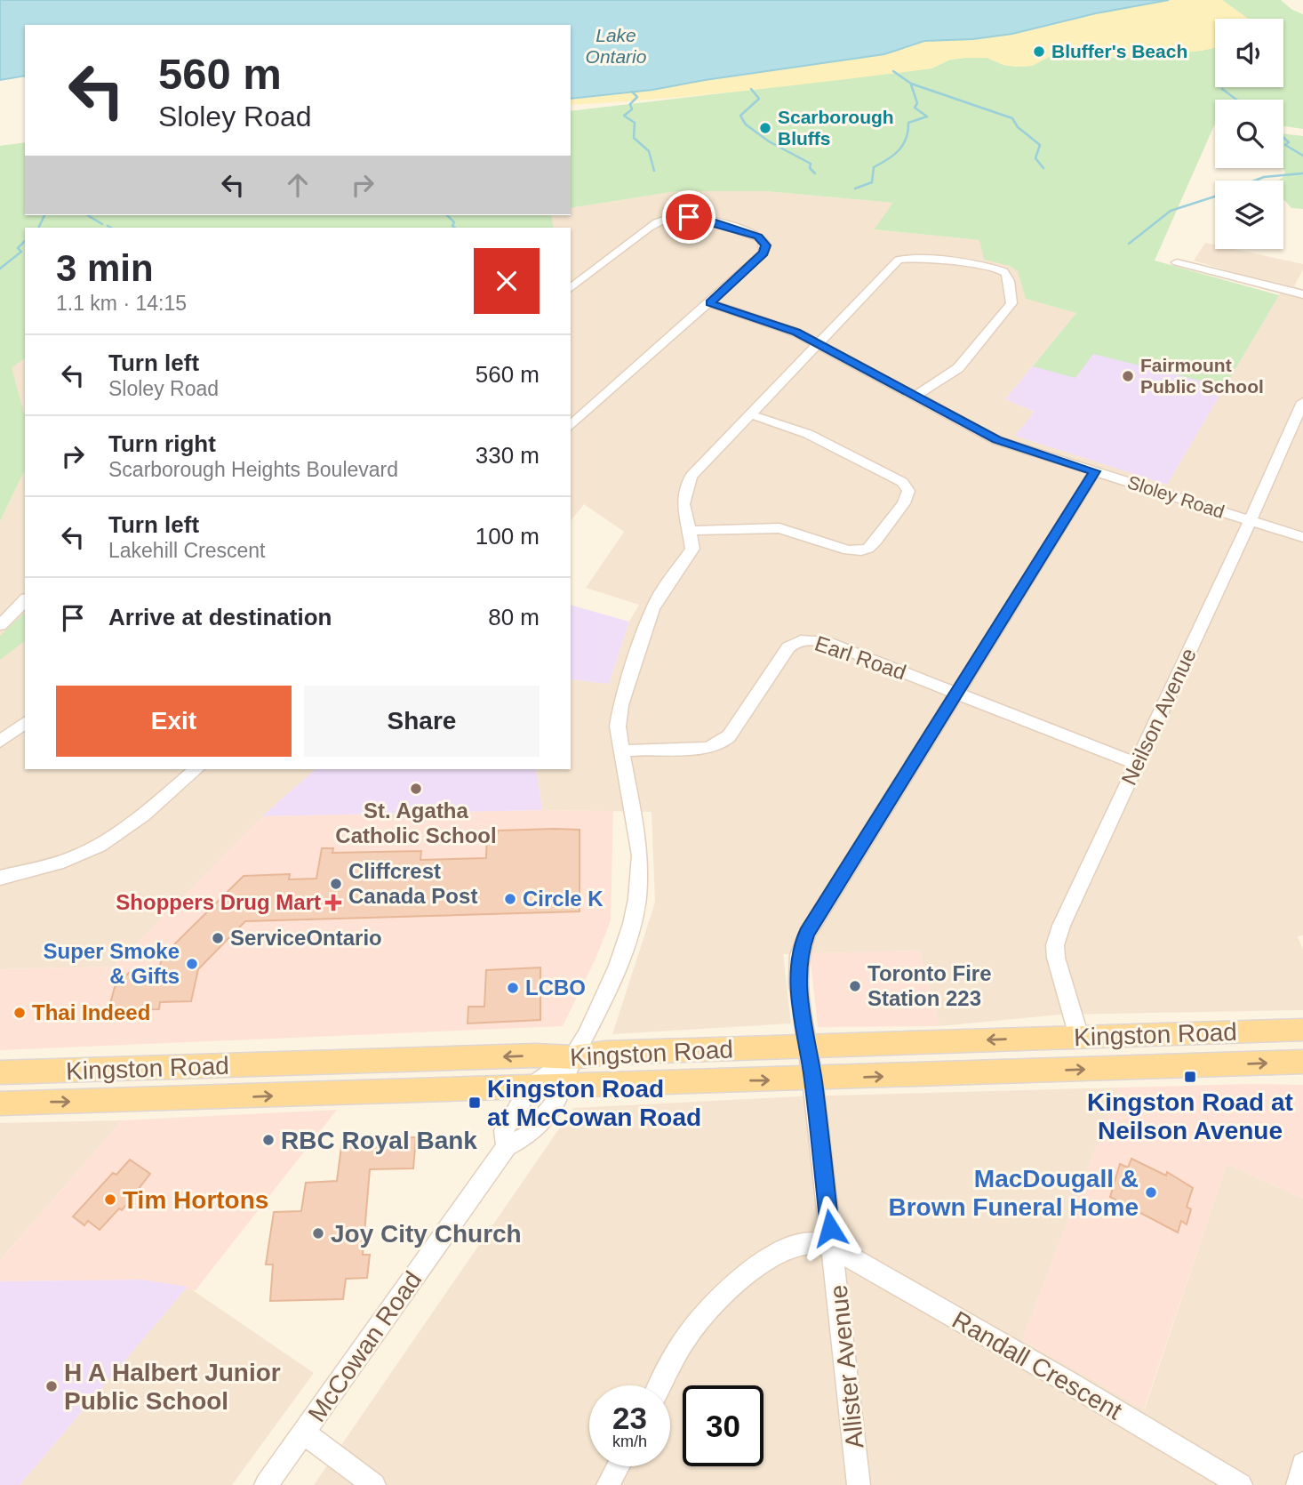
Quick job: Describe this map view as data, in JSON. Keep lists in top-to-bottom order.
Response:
{
  "streets": {
    "main road": ["Kingston Road"],
    "street": [
      "Sloley Road",
      "Earl Road",
      "Neilson Avenue",
      "McCowan Road",
      "Randall Crescent",
      "Allister Avenue"
    ]
  },
  "crossings": [
    ["Sloley Road", "Neilson Avenue"],
    ["Sloley Road", "Allister Avenue"],
    ["Earl Road", "Neilson Avenue"],
    ["Earl Road", "Allister Avenue"],
    ["Neilson Avenue", "Kingston Road"],
    ["Kingston Road", "McCowan Road"],
    ["Kingston Road", "Allister Avenue"],
    ["Randall Crescent", "Allister Avenue"]
  ],
  "water": ["Lake Ontario"],
  "places": {
    "other": [
      "Bluffer's Beach",
      "Scarborough Bluffs",
      "Fairmount Public School",
      "St. Agatha Catholic School",
      "Cliffcrest Canada Post",
      "Circle K",
      "ServiceOntario",
      "Super Smoke & Gifts",
      "Toronto Fire Station 223",
      "LCBO",
      "Thai Indeed",
      "RBC Royal Bank",
      "MacDougall & Brown Funeral Home",
      "Tim Hortons",
      "Joy City Church",
      "H A Halbert Junior Public School"
    ],
    "health": ["Shoppers Drug Mart"],
    "transit": ["Kingston Road at Neilson Avenue", "Kingston Road at McCowan Road"]
  },
  "page": {
    "turn": ["560 m", "Sloley Road"],
    "heading": ["3 min", "1.1 km · 14:15"],
    "list": [
      {
        "name": "Turn left",
        "note": "Sloley Road",
        "value": "560 m"
      },
      {
        "name": "Turn right",
        "note": "Scarborough Heights Boulevard",
        "value": "330 m"
      },
      {
        "name": "Turn left",
        "note": "Lakehill Crescent",
        "value": "100 m"
      },
      {
        "name": "Arrive at destination",
        "value": "80 m"
      }
    ],
    "buttons": ["Exit", "Share"],
    "speed": "23 km/h",
    "limit": "30"
  }
}
